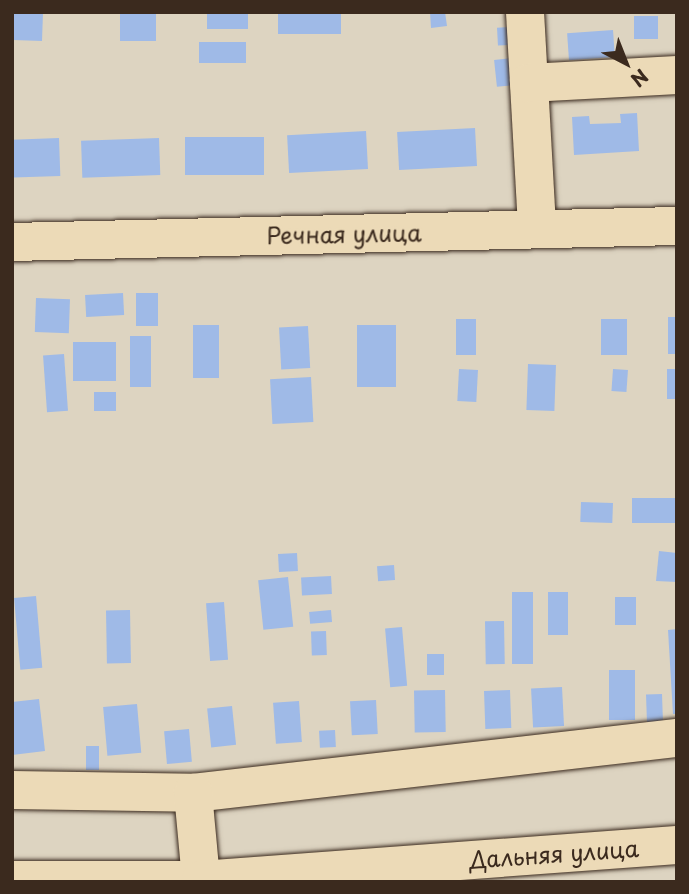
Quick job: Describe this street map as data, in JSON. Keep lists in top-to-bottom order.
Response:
{
  "streets": {
    "street": ["Речная улица", "Дальняя улица"]
  },
  "north": "bottom right"
}
